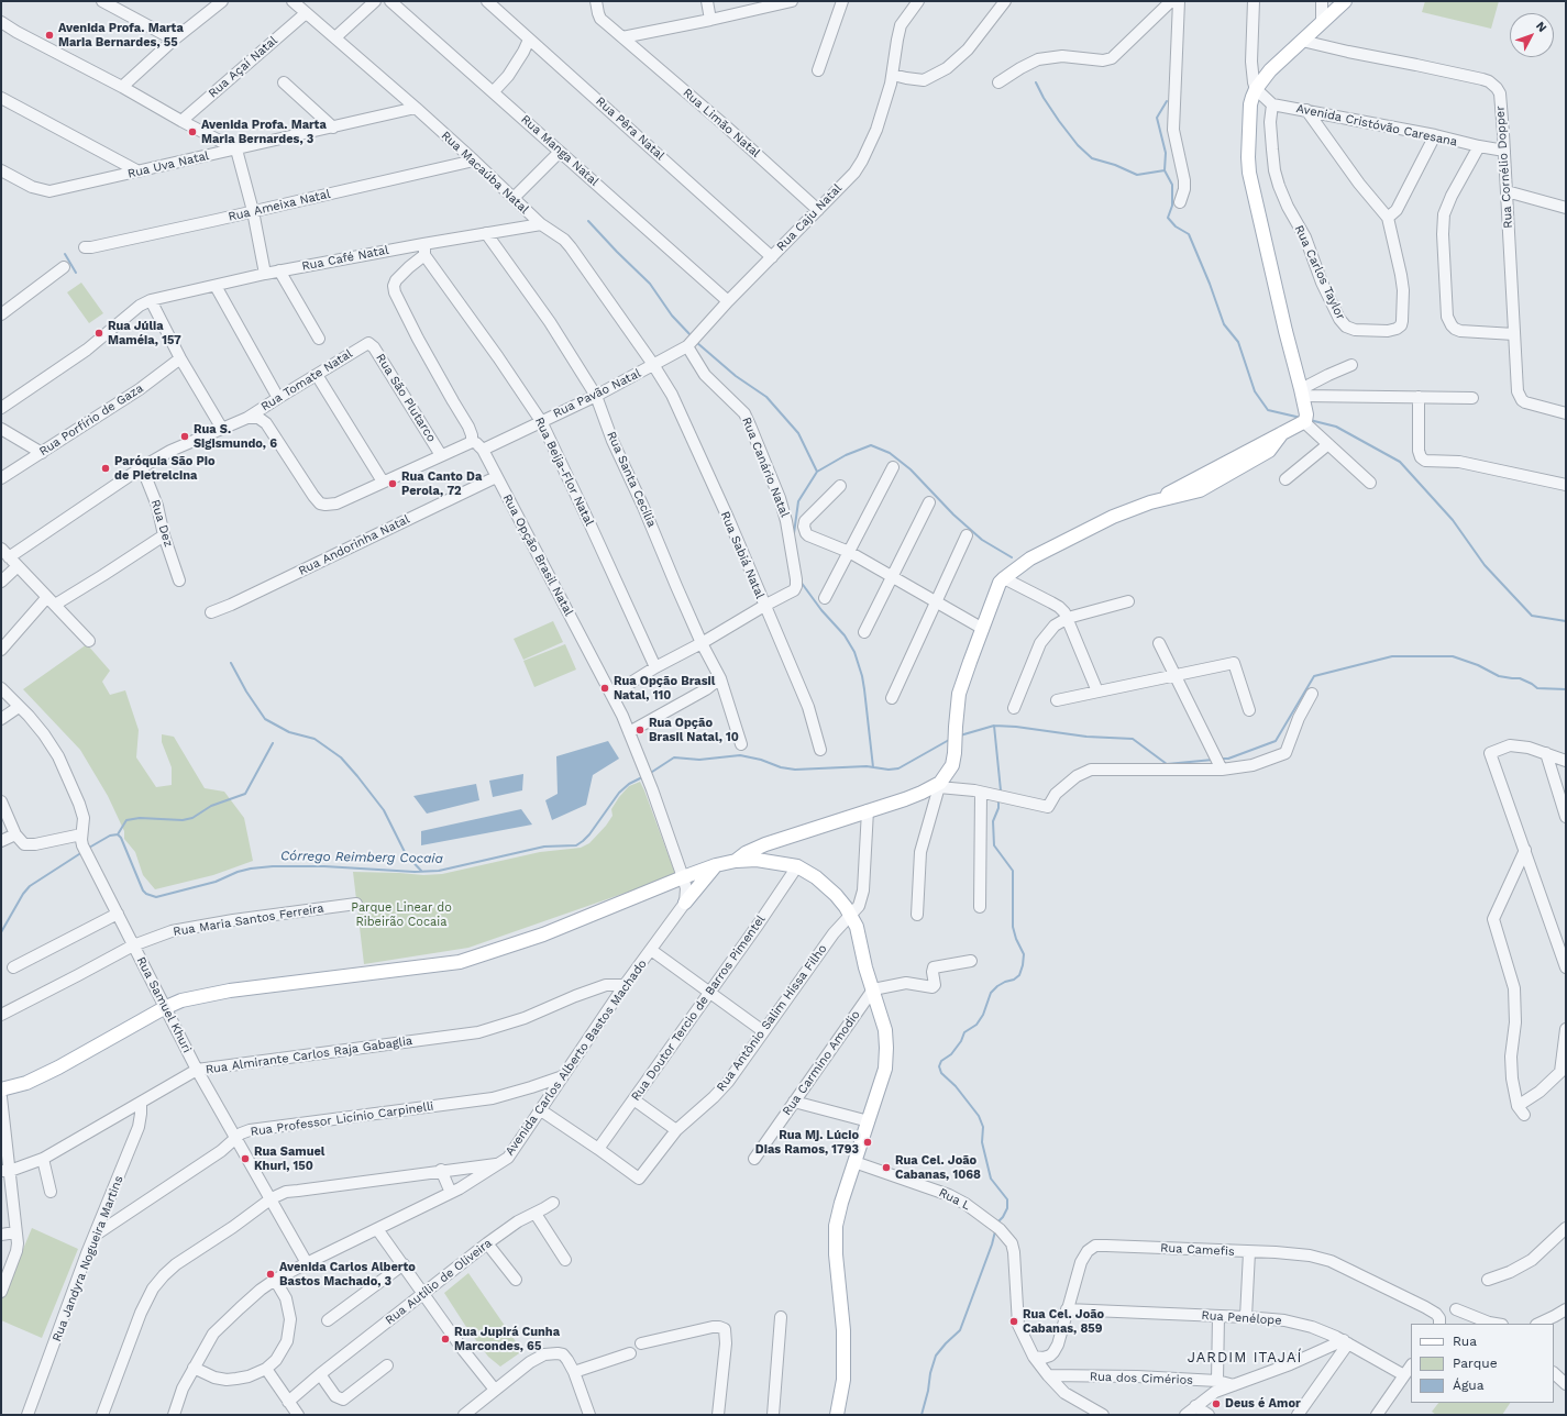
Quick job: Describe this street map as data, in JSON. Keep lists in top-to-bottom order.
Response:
{
  "streets": {
    "street": [
      "Rua Açaí Natal",
      "Rua Limão Natal",
      "Avenida Cristóvão Caresana",
      "Rua Pêra Natal",
      "Rua Manga Natal",
      "Rua Uva Natal",
      "Rua Cornélio Dopper",
      "Rua Macaúba Natal",
      "Rua Ameixa Natal",
      "Rua Caju Natal",
      "Rua Café Natal",
      "Rua Carlos Taylor",
      "Rua Tomate Natal",
      "Rua Pavão Natal",
      "Rua São Plutarco",
      "Rua Porfírio de Gaza",
      "Rua Canário Natal",
      "Rua Beija-Flor Natal",
      "Rua Santa Cecília",
      "Rua Dez",
      "Rua Andorinha Natal",
      "Rua Opção Brasil Natal",
      "Rua Sabiá Natal",
      "Rua Maria Santos Ferreira",
      "Rua Samuel Khuri",
      "Rua Doutor Tercio de Barros Pimentel",
      "Rua Antônio Salim Hissa Filho",
      "Rua Almirante Carlos Raja Gabaglia",
      "Avenida Carlos Alberto Bastos Machado",
      "Rua Carmino Amodio",
      "Rua Professor Licínio Carpinelli",
      "Rua L",
      "Rua Camefis",
      "Rua Jandyra Nogueira Martins",
      "Rua Autílio de Oliveira",
      "Rua Penélope",
      "Rua dos Cimérios"
    ]
  },
  "crossings": [
    ["Rua Açaí Natal", "Rua Macaúba Natal"],
    ["Rua Limão Natal", "Rua Caju Natal"],
    ["Avenida Cristóvão Caresana", "Rua Cornélio Dopper"],
    ["Avenida Cristóvão Caresana", "Rua Carlos Taylor"],
    ["Rua Pêra Natal", "Rua Caju Natal"],
    ["Rua Manga Natal", "Rua Caju Natal"],
    ["Rua Uva Natal", "Rua Macaúba Natal"],
    ["Rua Macaúba Natal", "Rua Ameixa Natal"],
    ["Rua Macaúba Natal", "Rua Café Natal"],
    ["Rua Macaúba Natal", "Rua Pavão Natal"],
    ["Rua Macaúba Natal", "Rua Sabiá Natal"],
    ["Rua Caju Natal", "Rua Pavão Natal"],
    ["Rua Caju Natal", "Rua Canário Natal"],
    ["Rua Café Natal", "Rua Beija-Flor Natal"],
    ["Rua Café Natal", "Rua Santa Cecília"],
    ["Rua Tomate Natal", "Rua São Plutarco"],
    ["Rua Tomate Natal", "Rua Dez"],
    ["Rua Pavão Natal", "Rua Canário Natal"],
    ["Rua Pavão Natal", "Rua Beija-Flor Natal"],
    ["Rua Pavão Natal", "Rua Santa Cecília"],
    ["Rua Pavão Natal", "Rua Opção Brasil Natal"],
    ["Rua Pavão Natal", "Rua Sabiá Natal"],
    ["Rua Canário Natal", "Rua Beija-Flor Natal"],
    ["Rua Canário Natal", "Rua Santa Cecília"],
    ["Rua Canário Natal", "Rua Opção Brasil Natal"],
    ["Rua Canário Natal", "Rua Sabiá Natal"],
    ["Rua Andorinha Natal", "Rua Opção Brasil Natal"],
    ["Rua Maria Santos Ferreira", "Rua Samuel Khuri"],
    ["Rua Samuel Khuri", "Rua Almirante Carlos Raja Gabaglia"],
    ["Rua Samuel Khuri", "Avenida Carlos Alberto Bastos Machado"],
    ["Rua Samuel Khuri", "Rua Professor Licínio Carpinelli"],
    ["Rua Doutor Tercio de Barros Pimentel", "Rua Antônio Salim Hissa Filho"],
    ["Rua Almirante Carlos Raja Gabaglia", "Avenida Carlos Alberto Bastos Machado"],
    ["Rua Almirante Carlos Raja Gabaglia", "Rua Jandyra Nogueira Martins"],
    ["Avenida Carlos Alberto Bastos Machado", "Rua Professor Licínio Carpinelli"],
    ["Rua Professor Licínio Carpinelli", "Rua Jandyra Nogueira Martins"],
    ["Rua L", "Rua Camefis"],
    ["Rua L", "Rua dos Cimérios"],
    ["Rua Camefis", "Rua Penélope"]
  ],
  "districts": ["JARDIM ITAJAÍ"],
  "water": ["Córrego Reimberg Cocaia"],
  "parks": ["Parque Linear do Ribeirão Cocaia"],
  "places": [
    "Avenida Profa. Marta Maria Bernardes, 55",
    "Avenida Profa. Marta Maria Bernardes, 3",
    "Rua Júlia Maméia, 157",
    "Rua S. Sigismundo, 6",
    "Paróquia São Pio de Pietrelcina",
    "Rua Canto Da Perola, 72",
    "Rua Opção Brasil Natal, 110",
    "Rua Opção Brasil Natal, 10",
    "Rua Mj. Lúcio Dias Ramos, 1793",
    "Rua Samuel Khuri, 150",
    "Rua Cel. João Cabanas, 1068",
    "Avenida Carlos Alberto Bastos Machado, 3",
    "Rua Cel. João Cabanas, 859",
    "Rua Jupirá Cunha Marcondes, 65",
    "Deus é Amor"
  ],
  "legend": ["Rua", "Parque", "Água"],
  "north": "top right"
}
